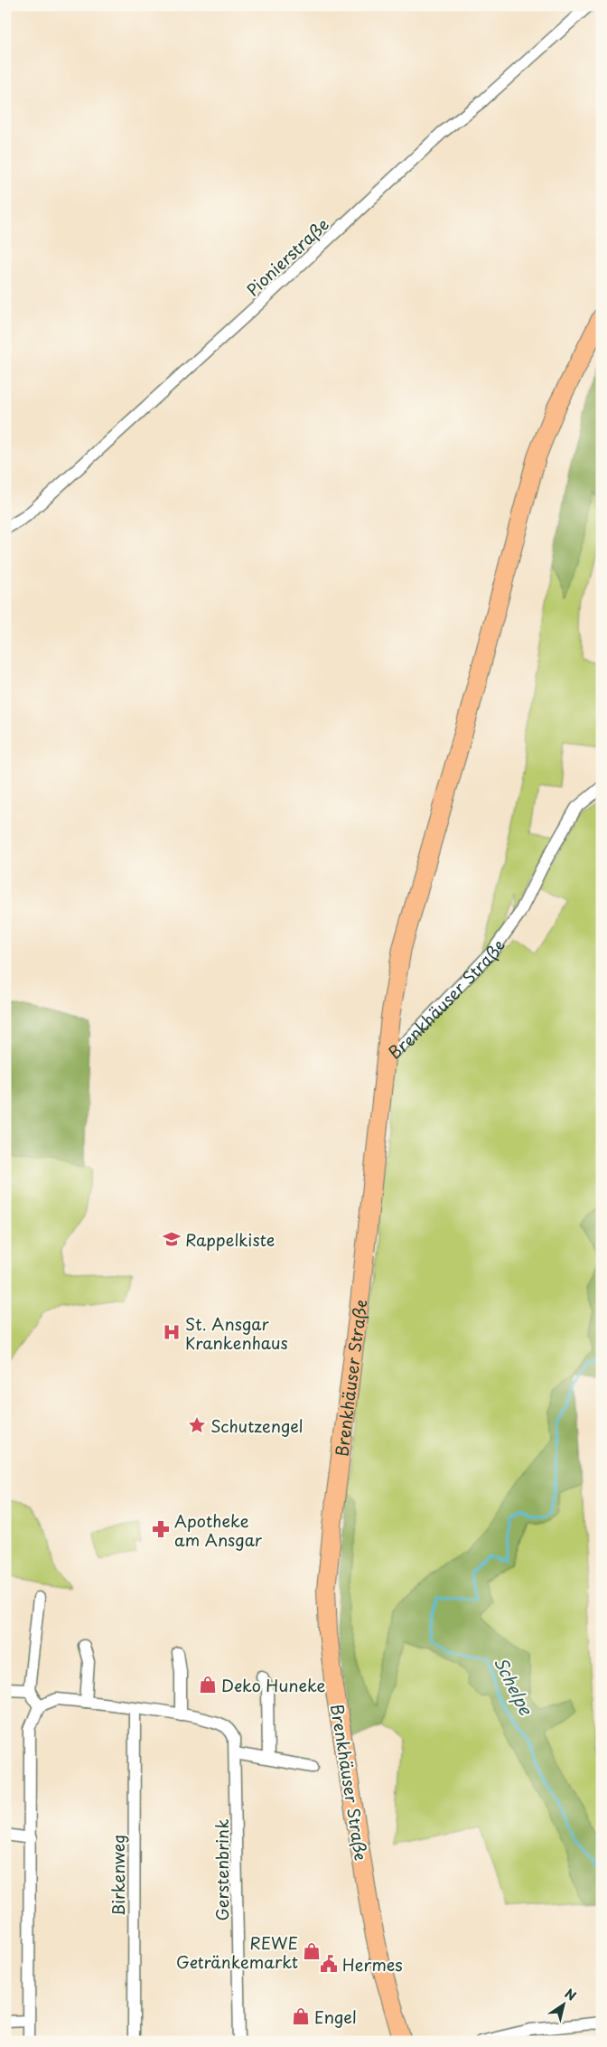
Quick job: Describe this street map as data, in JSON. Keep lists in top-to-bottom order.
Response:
{
  "streets": {
    "main road": ["Brenkhäuser Straße"],
    "street": ["Pionierstraße", "Gerstenbrink", "Birkenweg"]
  },
  "crossings": [
    ["Gerstenbrink", "Birkenweg"]
  ],
  "water": ["Schelpe"],
  "places": {
    "school or university": ["Rappelkiste"],
    "hospital": ["St. Ansgar Krankenhaus"],
    "place": ["Schutzengel"],
    "pharmacy": ["Apotheke am Ansgar"],
    "shop": ["Deko Huneke", "REWE Getränkemarkt", "Engel"],
    "public building": ["Hermes"]
  },
  "north": "top right"
}
